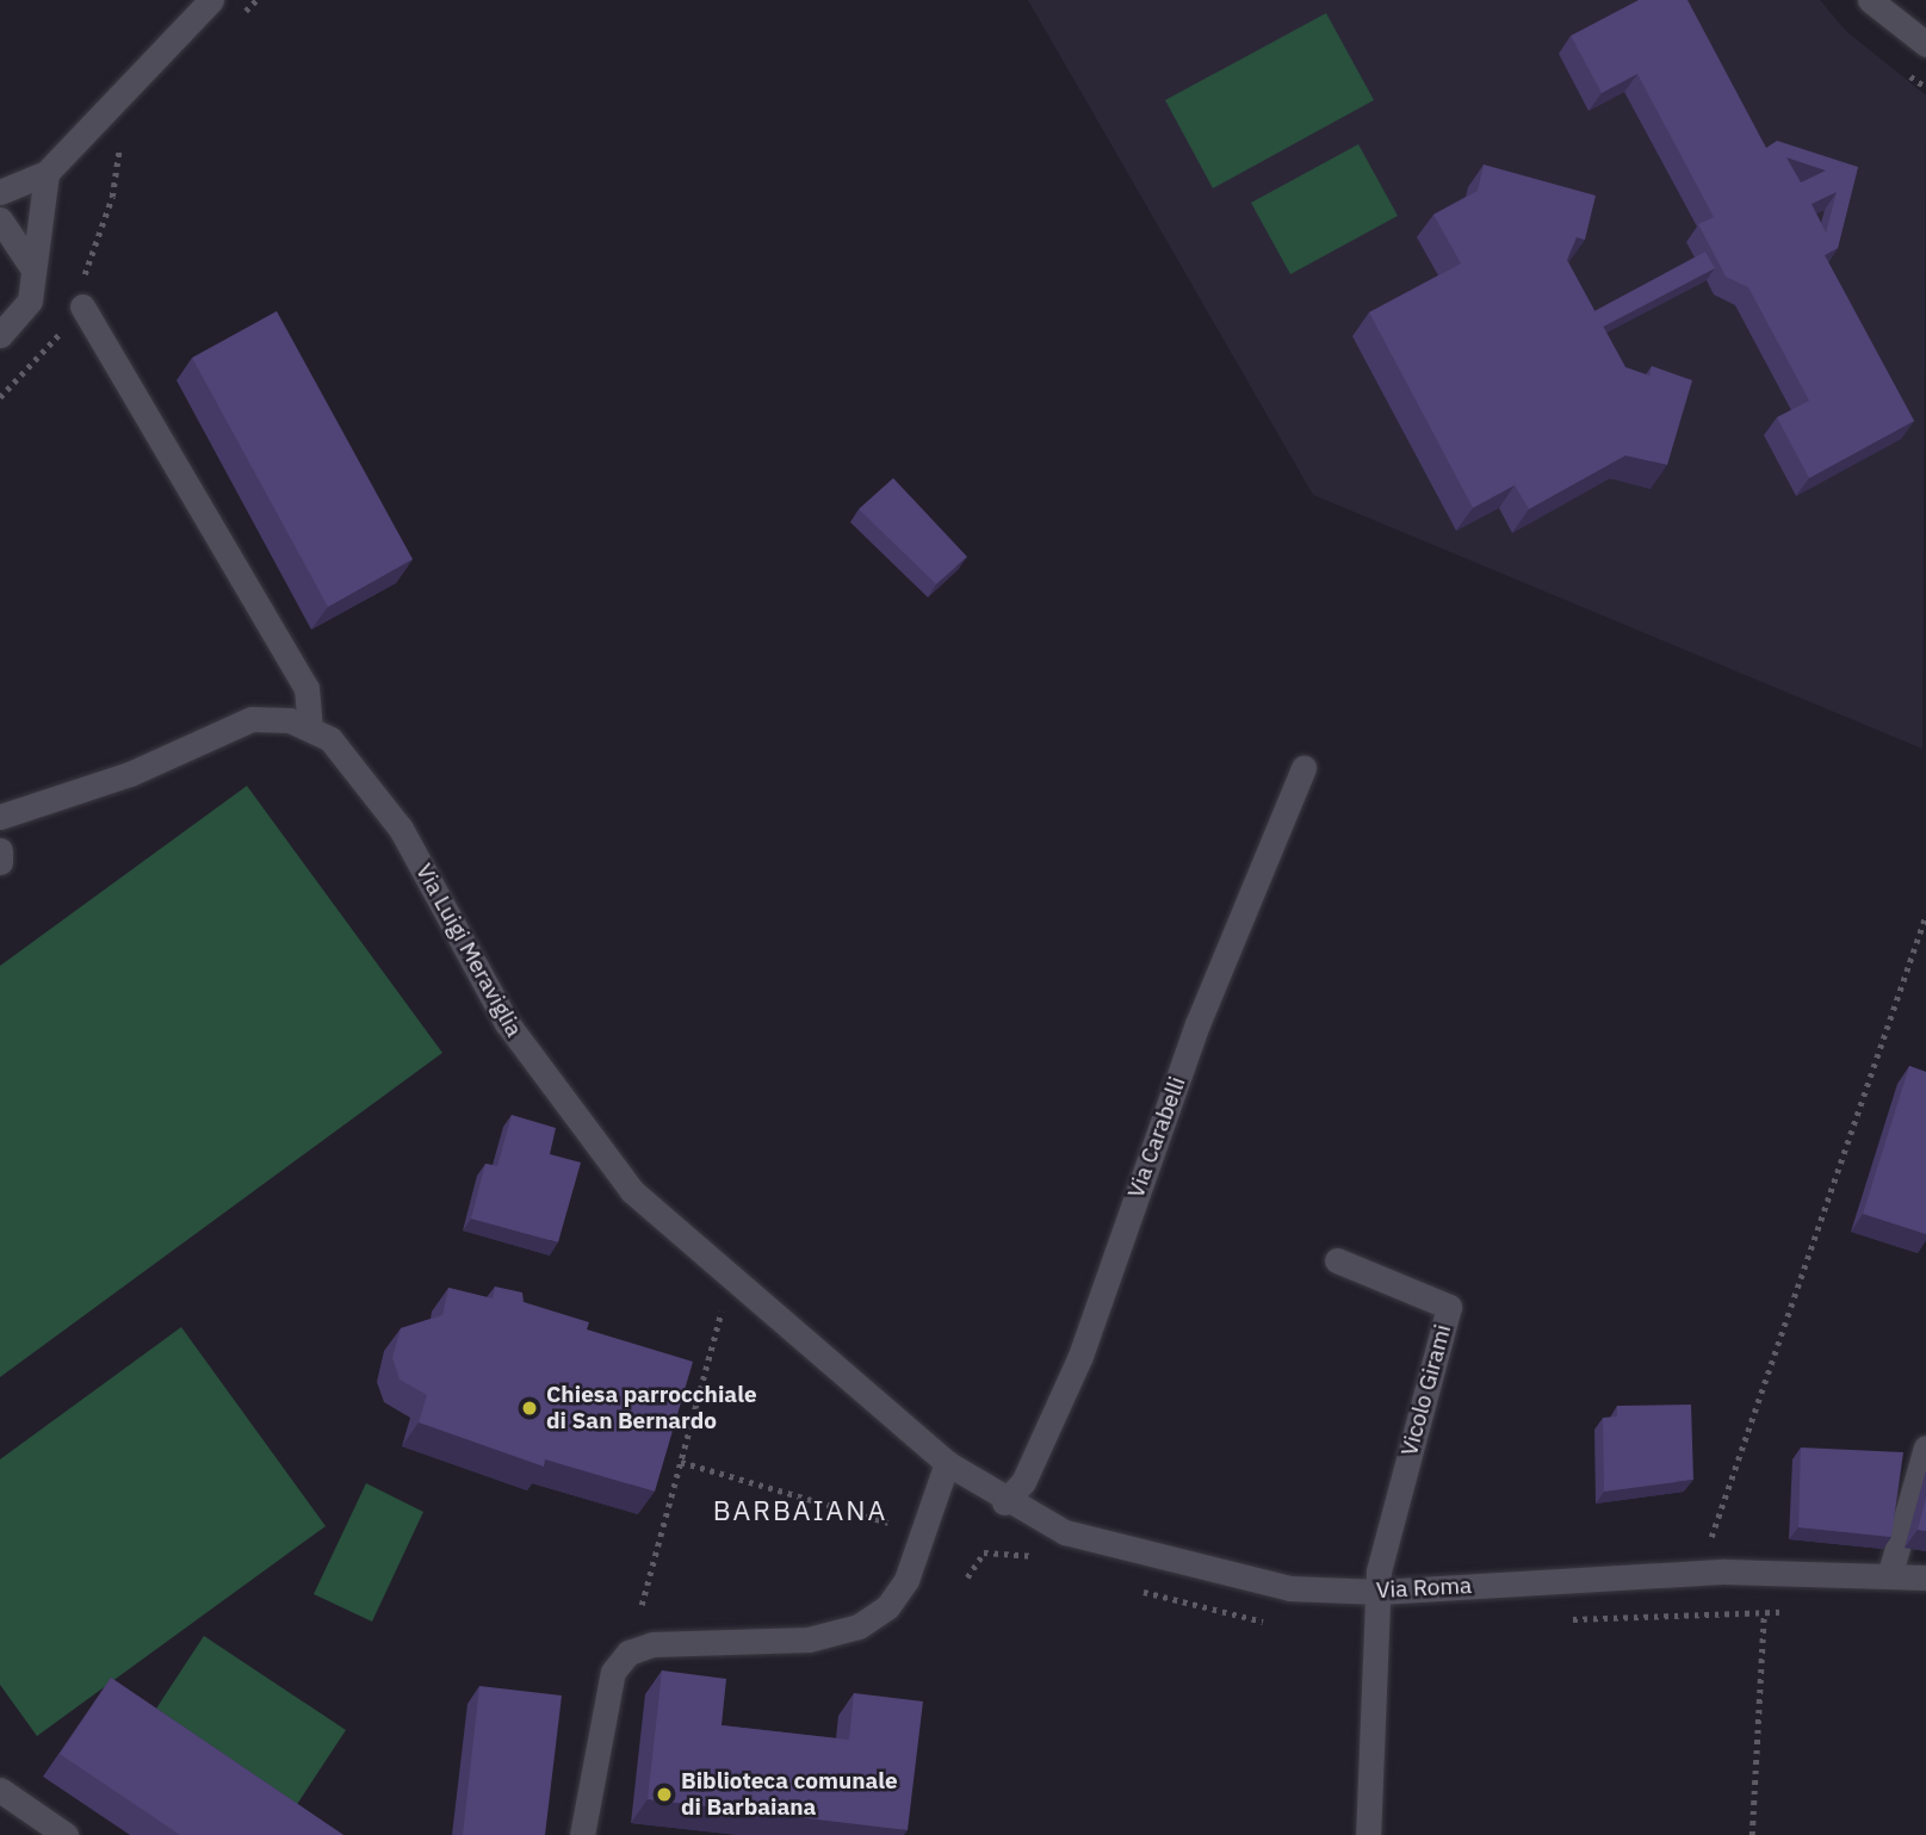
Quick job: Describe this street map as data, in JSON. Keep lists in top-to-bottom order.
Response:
{
  "streets": {
    "street": [
      "Via Luigi Meraviglia",
      "Via Carabelli",
      "Vicolo Girami",
      "Via Roma"
    ]
  },
  "crossings": [
    ["Via Luigi Meraviglia", "Via Roma"],
    ["Via Carabelli", "Via Roma"],
    ["Vicolo Girami", "Via Roma"]
  ],
  "districts": ["BARBAIANA"],
  "places": ["Chiesa parrocchiale di San Bernardo", "Biblioteca comunale di Barbaiana"]
}
